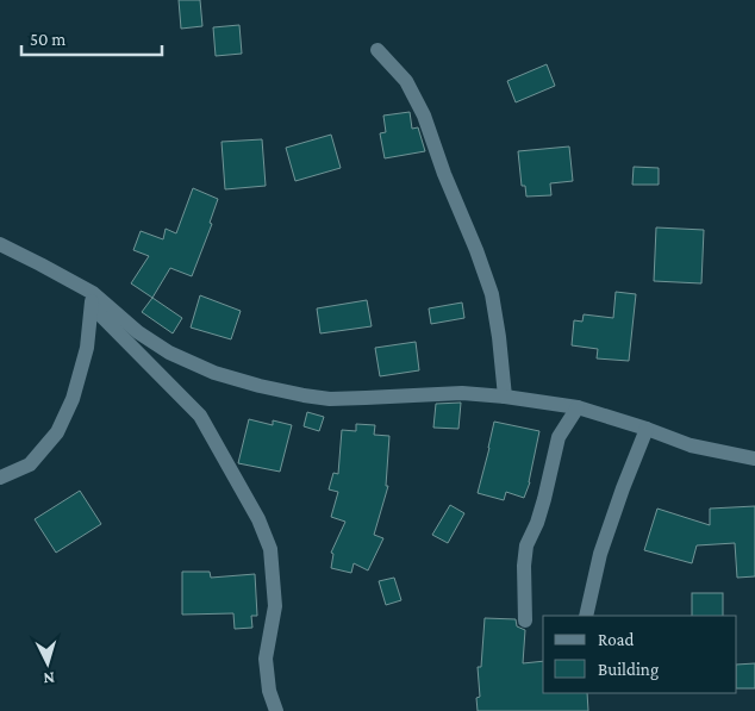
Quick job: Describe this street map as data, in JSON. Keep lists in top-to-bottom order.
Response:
{
  "legend": ["Road", "Building"],
  "scale_bar": "50 m",
  "north": "bottom"
}
